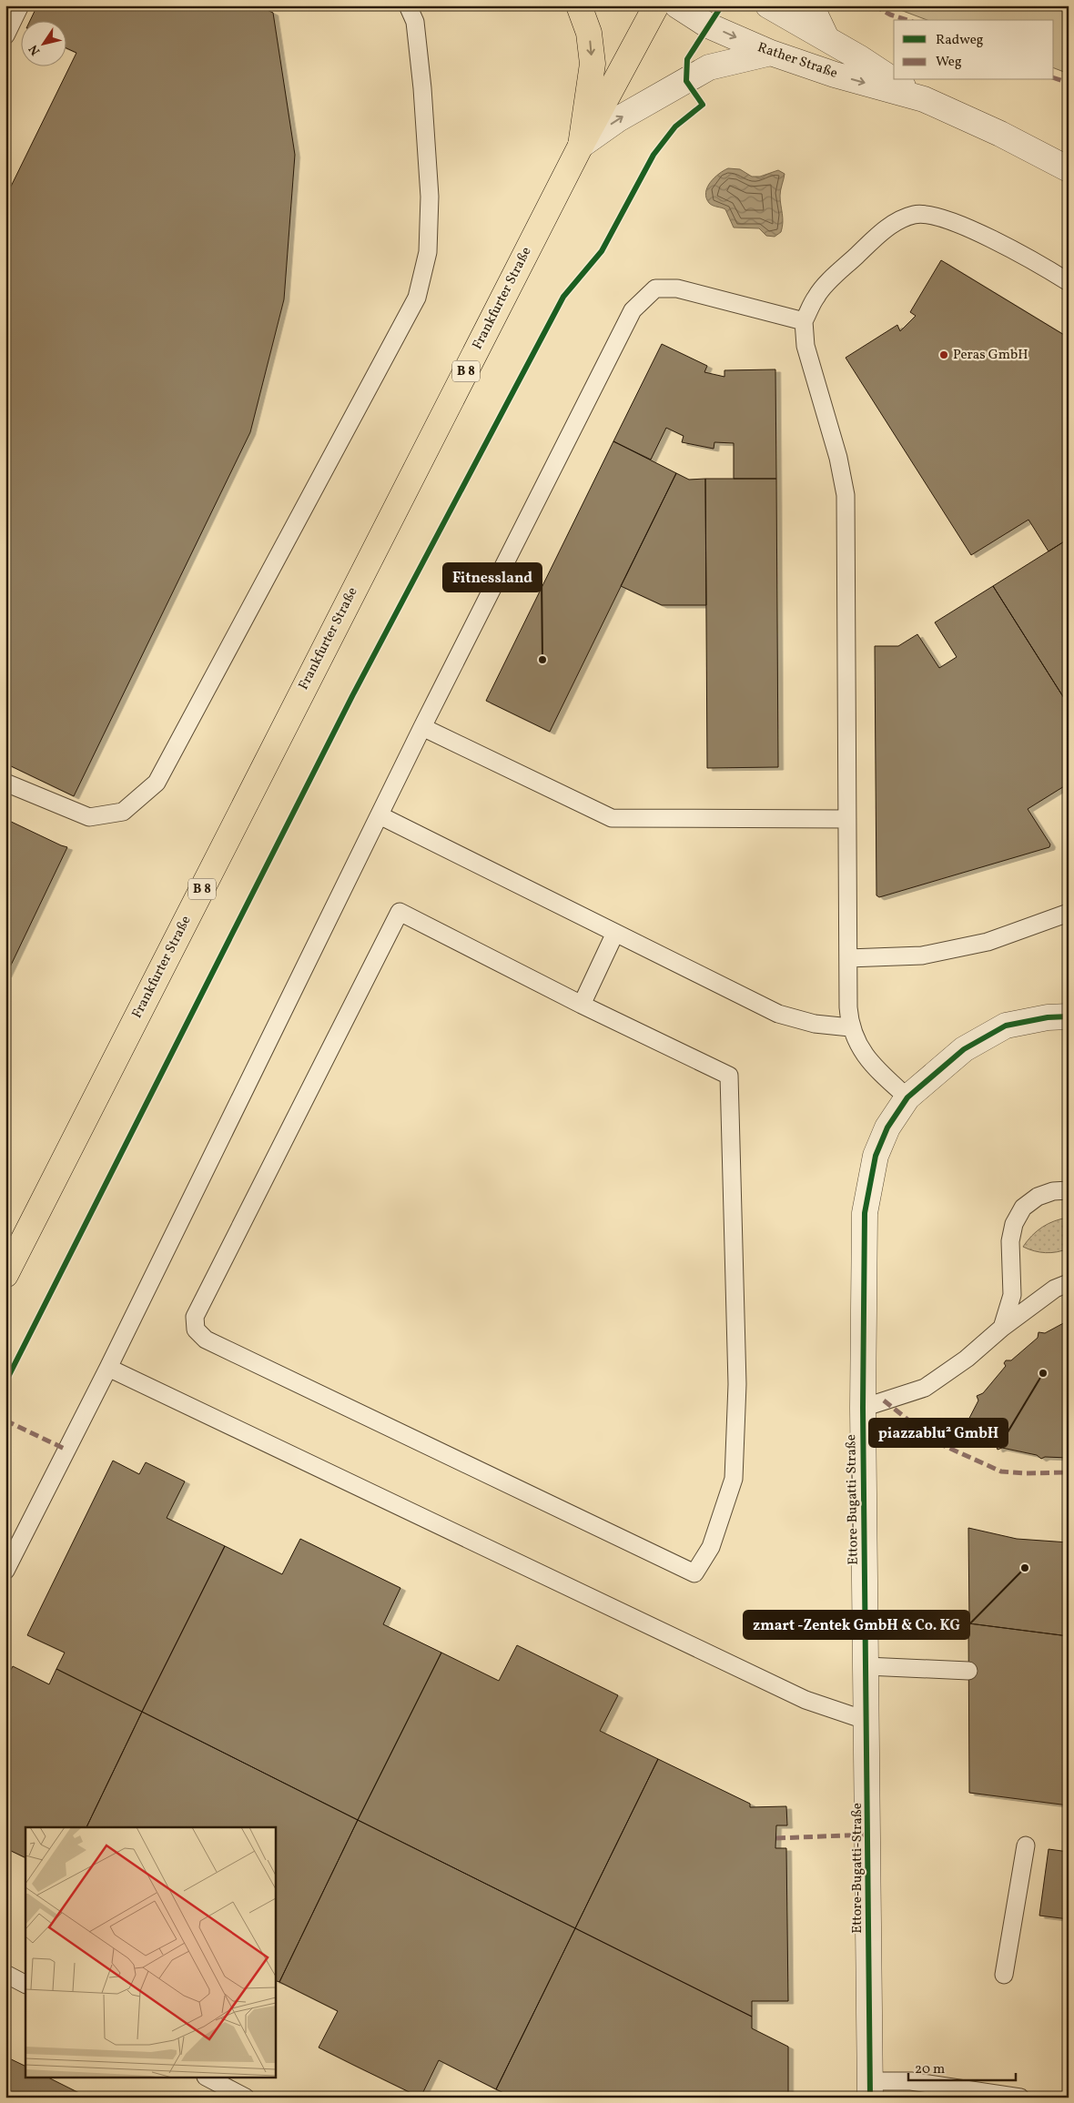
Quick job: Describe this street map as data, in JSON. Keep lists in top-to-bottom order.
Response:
{
  "streets": {
    "main road": ["Frankfurter Straße", "B 8"],
    "street": ["Rather Straße", "Ettore-Bugatti-Straße"]
  },
  "places": [
    "Peras GmbH",
    "Fitnessland",
    "piazzablu² GmbH",
    "zmart -Zentek GmbH & Co. KG"
  ],
  "legend": ["Radweg", "Weg"],
  "scale_bar": "20 m",
  "north": "bottom left"
}
